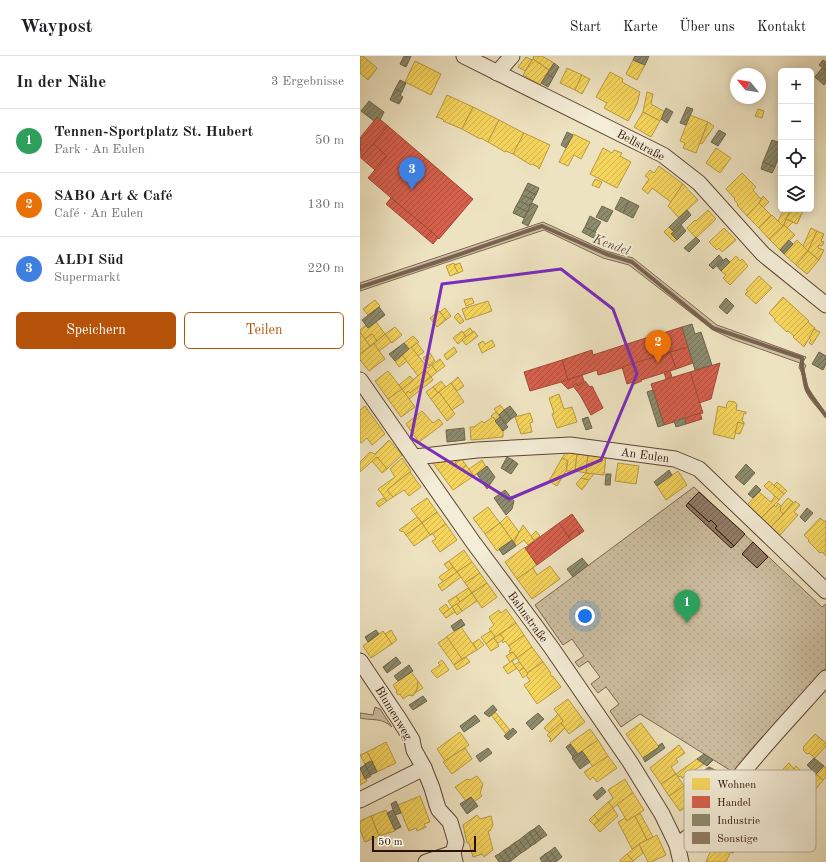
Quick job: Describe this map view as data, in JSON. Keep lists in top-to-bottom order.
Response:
{
  "streets": {
    "street": [
      "Bellstraße",
      "An Eulen",
      "Bahnstraße",
      "Blumenweg"
    ]
  },
  "crossings": [
    ["An Eulen", "Bahnstraße"]
  ],
  "water": ["Kendel"],
  "legend": [
    "Wohnen",
    "Handel",
    "Industrie",
    "Sonstige"
  ],
  "scale_bar": "50 m",
  "north": "top left",
  "page": {
    "header": "Waypost",
    "nav": [
      "Start",
      "Karte",
      "Über uns",
      "Kontakt"
    ],
    "heading": ["In der Nähe", "3 Ergebnisse"],
    "map_buttons": ["+", "−"],
    "list": [
      {
        "mark": "1",
        "name": "Tennen-Sportplatz St. Hubert",
        "note": "Park · An Eulen",
        "value": "50 m"
      },
      {
        "mark": "2",
        "name": "SABO Art & Café",
        "note": "Café · An Eulen",
        "value": "130 m"
      },
      {
        "mark": "3",
        "name": "ALDI Süd",
        "note": "Supermarkt",
        "value": "220 m"
      }
    ],
    "pins": ["3", "2", "1"],
    "buttons": ["Speichern", "Teilen"],
    "scale": "50 m"
  }
}
